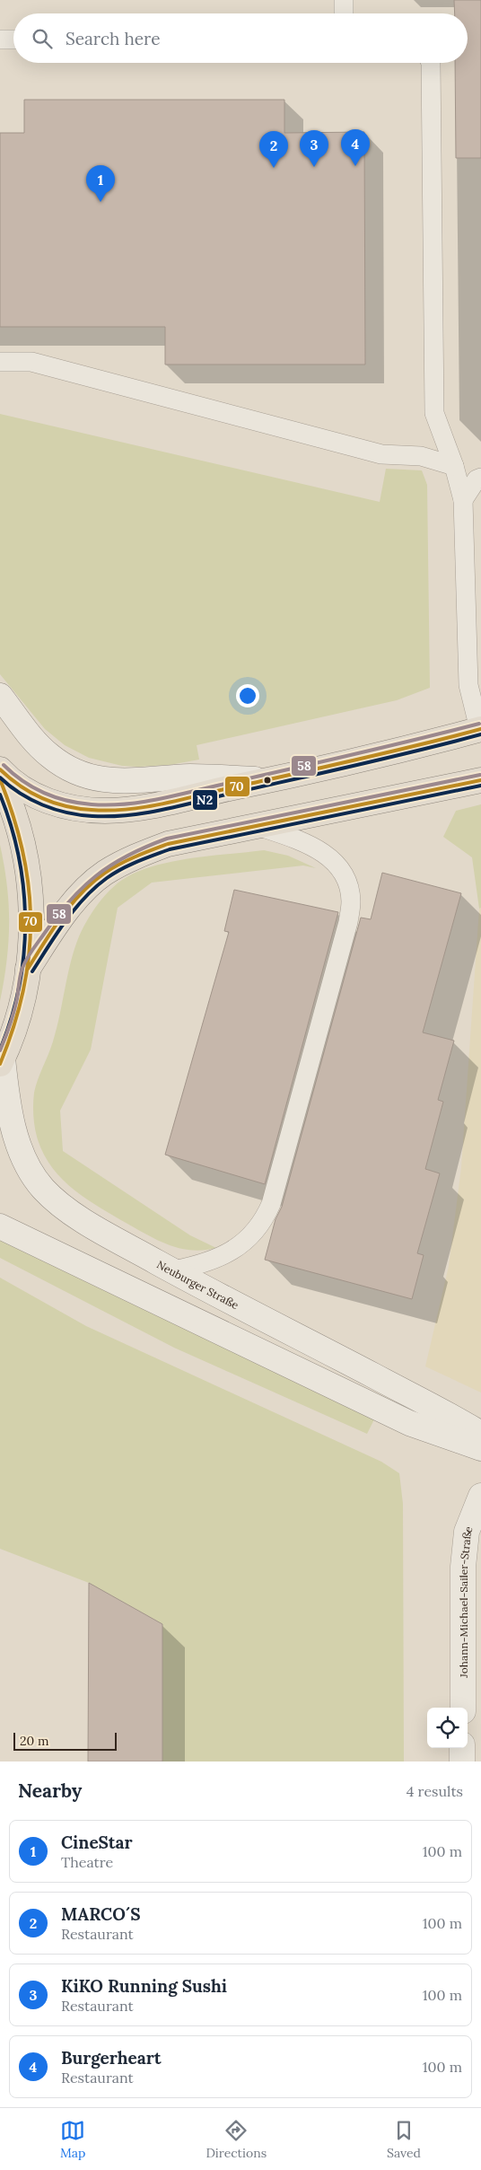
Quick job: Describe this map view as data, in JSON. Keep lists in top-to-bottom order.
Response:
{
  "streets": {
    "main road": ["Neuburger Straße", "Johann-Michael-Sailer-Straße"]
  },
  "lines": ["transit line 58", "transit line 70", "transit line N2"],
  "scale_bar": "20 m",
  "page": {
    "search": "Search here",
    "pins": [
      "4",
      "3",
      "2",
      "1"
    ],
    "scale": "20 m",
    "heading": ["Nearby", "4 results"],
    "list": [
      {
        "mark": "1",
        "name": "CineStar",
        "note": "Theatre",
        "value": "100 m"
      },
      {
        "mark": "2",
        "name": "MARCO´S",
        "note": "Restaurant",
        "value": "100 m"
      },
      {
        "mark": "3",
        "name": "KiKO Running Sushi",
        "note": "Restaurant",
        "value": "100 m"
      },
      {
        "mark": "4",
        "name": "Burgerheart",
        "note": "Restaurant",
        "value": "100 m"
      }
    ],
    "nav": ["Map", "Directions", "Saved"]
  }
}
